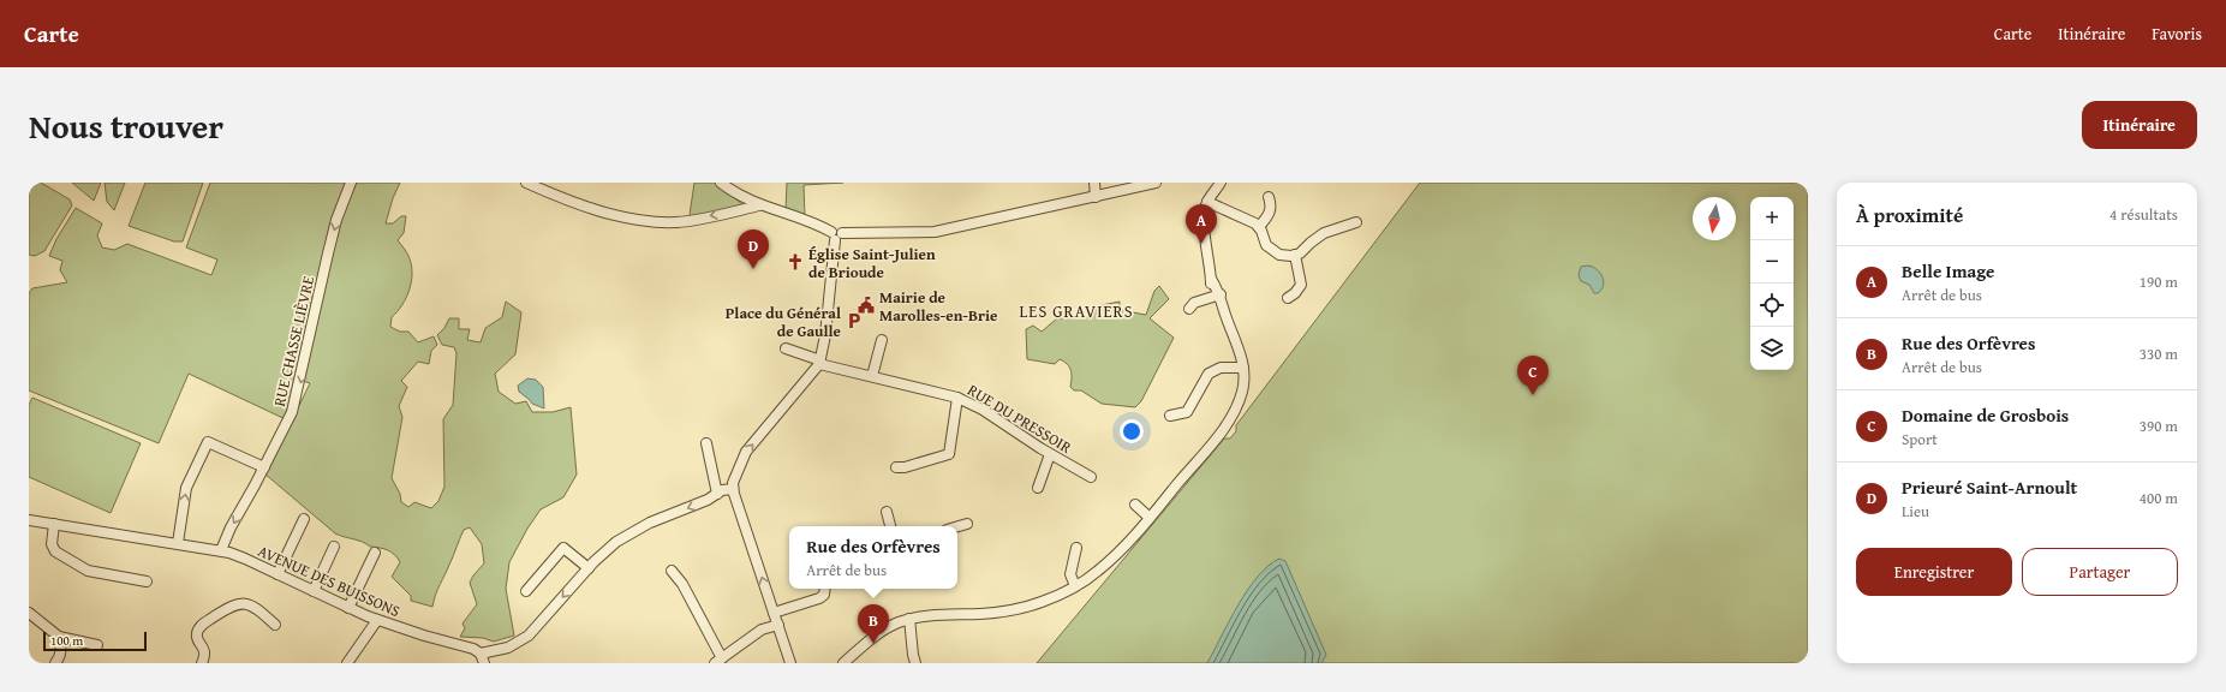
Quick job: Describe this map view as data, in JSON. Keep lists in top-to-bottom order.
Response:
{
  "streets": {
    "street": ["RUE CHASSE LIÈVRE", "RUE DU PRESSOIR", "AVENUE DES BUISSONS"]
  },
  "crossings": [
    ["RUE CHASSE LIÈVRE", "AVENUE DES BUISSONS"]
  ],
  "one_way": ["RUE CHASSE LIÈVRE"],
  "districts": ["LES GRAVIERS"],
  "places": {
    "church": ["Église Saint-Julien de Brioude"],
    "public building": ["Mairie de Marolles-en-Brie"],
    "parking": ["Place du Général de Gaulle"]
  },
  "scale_bar": "100 m",
  "north": "bottom",
  "page": {
    "header": "Carte",
    "nav": ["Carte", "Itinéraire", "Favoris"],
    "title": "Nous trouver",
    "buttons": [
      "Itinéraire",
      ["Enregistrer", "Partager"]
    ],
    "heading": ["À proximité", "4 résultats"],
    "map_buttons": ["+", "−"],
    "pins": [
      "A",
      "D",
      "C",
      "B"
    ],
    "list": [
      {
        "mark": "A",
        "name": "Belle Image",
        "note": "Arrêt de bus",
        "value": "190 m"
      },
      {
        "mark": "B",
        "name": "Rue des Orfèvres",
        "note": "Arrêt de bus",
        "value": "330 m"
      },
      {
        "mark": "C",
        "name": "Domaine de Grosbois",
        "note": "Sport",
        "value": "390 m"
      },
      {
        "mark": "D",
        "name": "Prieuré Saint-Arnoult",
        "note": "Lieu",
        "value": "400 m"
      }
    ],
    "popup": ["Rue des Orfèvres", "Arrêt de bus"],
    "scale": "100 m"
  }
}
